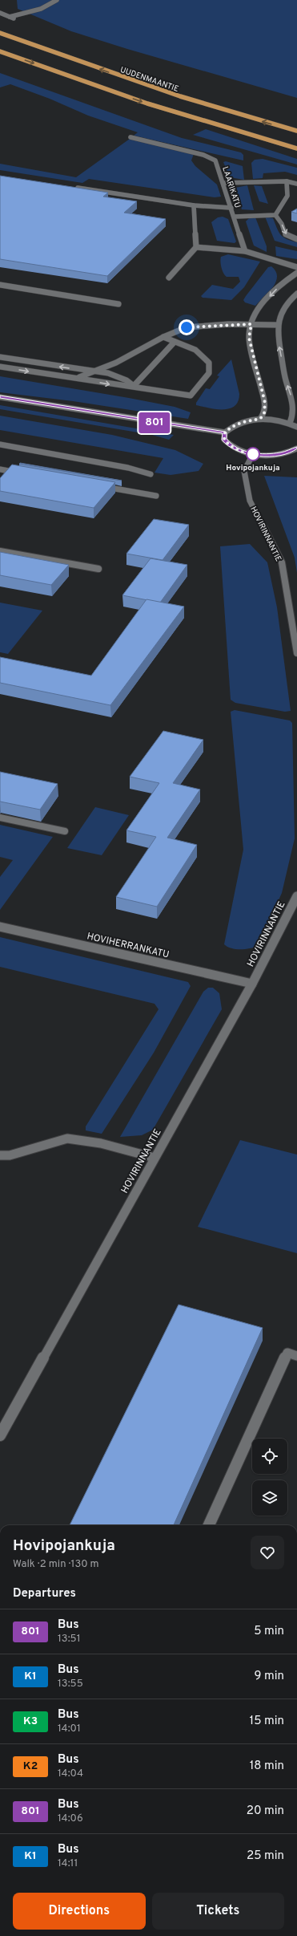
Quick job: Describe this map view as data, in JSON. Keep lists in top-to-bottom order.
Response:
{
  "streets": {
    "main road": ["UUDENMAANTIE"],
    "street": ["LAARIKATU", "HOVIRINNANTIE", "HOVIHERRANKATU"]
  },
  "crossings": [
    ["HOVIRINNANTIE", "HOVIHERRANKATU"]
  ],
  "places": ["Hovipojankuja"],
  "lines": ["bus line 801"],
  "page": {
    "on_map": "801",
    "heading": [
      ["Hovipojankuja", "Walk · 2 min · 130 m"],
      "Departures"
    ],
    "list": [
      {
        "mark": "801",
        "name": "Bus",
        "note": "13:51",
        "value": "5 min"
      },
      {
        "mark": "K1",
        "name": "Bus",
        "note": "13:55",
        "value": "9 min"
      },
      {
        "mark": "K3",
        "name": "Bus",
        "note": "14:01",
        "value": "15 min"
      },
      {
        "mark": "K2",
        "name": "Bus",
        "note": "14:04",
        "value": "18 min"
      },
      {
        "mark": "801",
        "name": "Bus",
        "note": "14:06",
        "value": "20 min"
      },
      {
        "mark": "K1",
        "name": "Bus",
        "note": "14:11",
        "value": "25 min"
      }
    ],
    "buttons": ["Directions", "Tickets"]
  }
}
